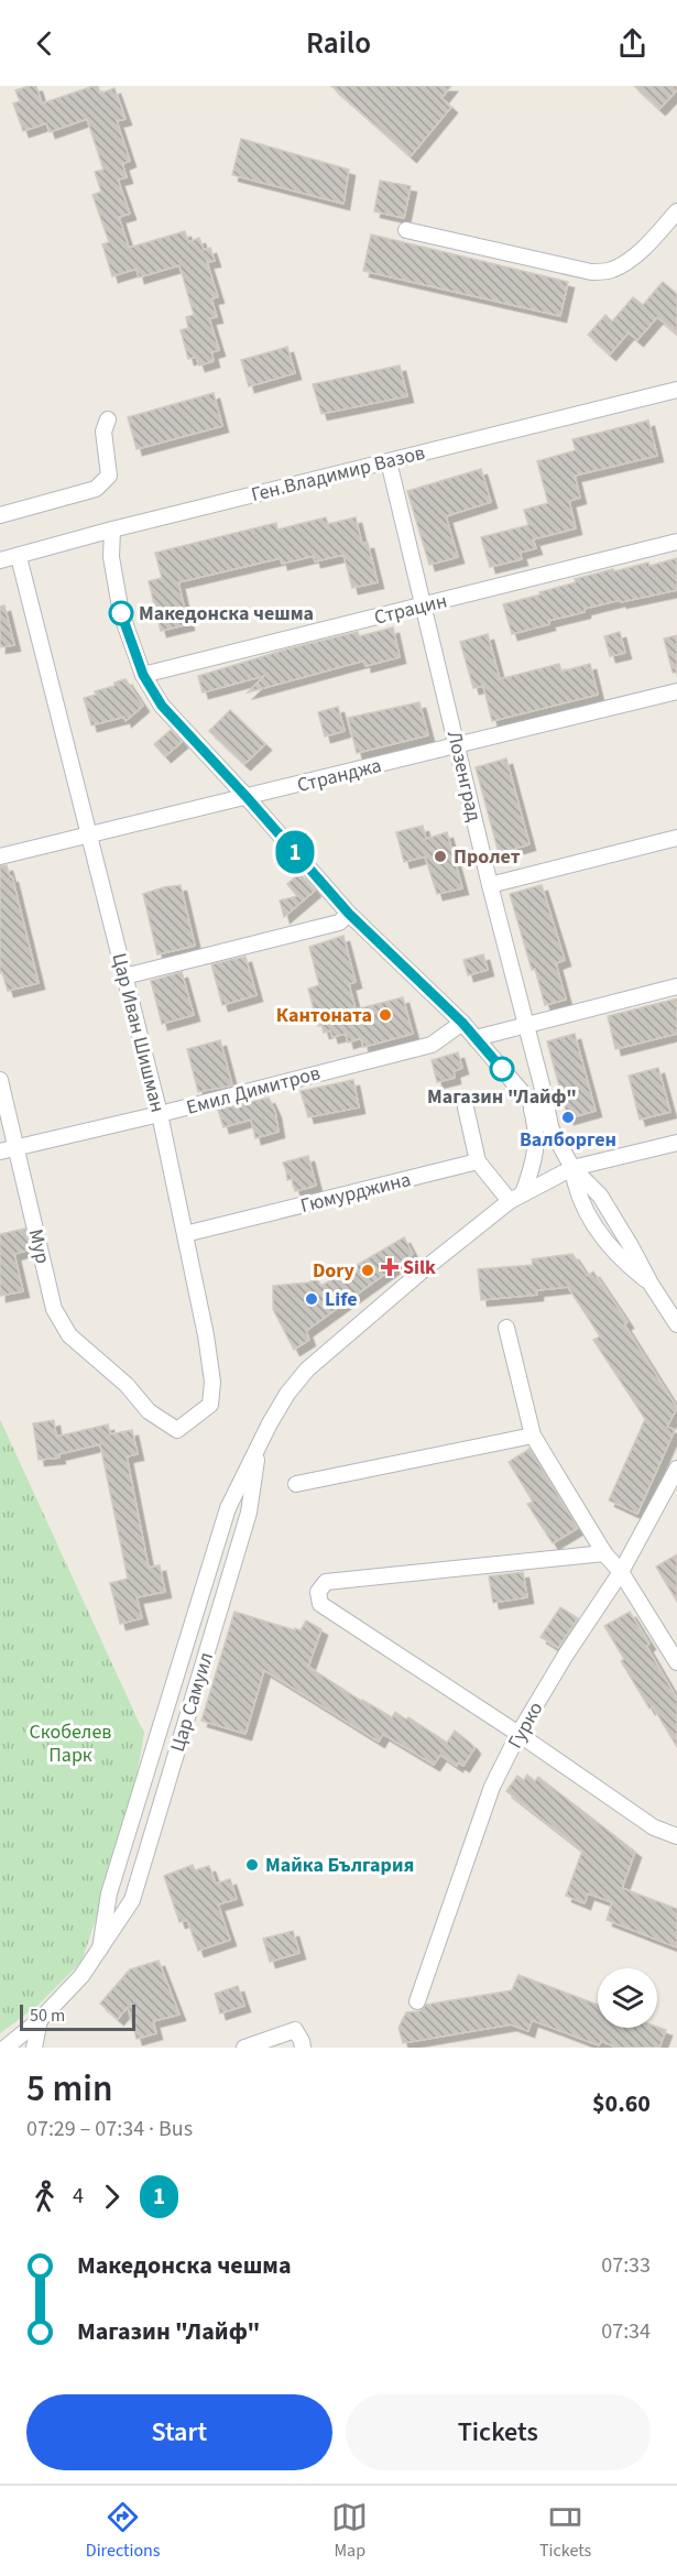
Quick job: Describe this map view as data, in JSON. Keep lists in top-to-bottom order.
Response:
{
  "streets": {
    "street": [
      "Ген.Владимир Вазов",
      "Страцин",
      "Странджа",
      "Лозенград",
      "Цар Иван Шишман",
      "Емил Димитров",
      "Гюмурджина",
      "Мур",
      "Цар Самуил",
      "Гурко"
    ]
  },
  "crossings": [
    ["Ген.Владимир Вазов", "Лозенград"],
    ["Ген.Владимир Вазов", "Цар Иван Шишман"],
    ["Страцин", "Лозенград"],
    ["Странджа", "Лозенград"],
    ["Странджа", "Цар Иван Шишман"],
    ["Цар Иван Шишман", "Емил Димитров"],
    ["Цар Иван Шишман", "Гюмурджина"],
    ["Цар Иван Шишман", "Мур"],
    ["Емил Димитров", "Мур"]
  ],
  "parks": ["Скобелев Парк"],
  "places": {
    "other": [
      "Македонска чешма",
      "Пролет",
      "Кантоната",
      "Магазин \"Лайф\"",
      "Валборген",
      "Dory",
      "Life",
      "Майка България"
    ],
    "health": ["Silk"]
  },
  "lines": ["bus line 1"],
  "scale_bar": "50 m",
  "page": {
    "header": "Railo",
    "on_map": "1",
    "scale": "50 m",
    "heading": ["5 min", "07:29 – 07:34 · Bus", "$0.60"],
    "legs": ["4", "1"],
    "list": [
      {
        "name": "Македонска чешма",
        "value": "07:33"
      },
      {
        "name": "Магазин \"Лайф\"",
        "value": "07:34"
      }
    ],
    "buttons": ["Start", "Tickets"],
    "tabs": ["Directions", "Map", "Tickets"]
  }
}
